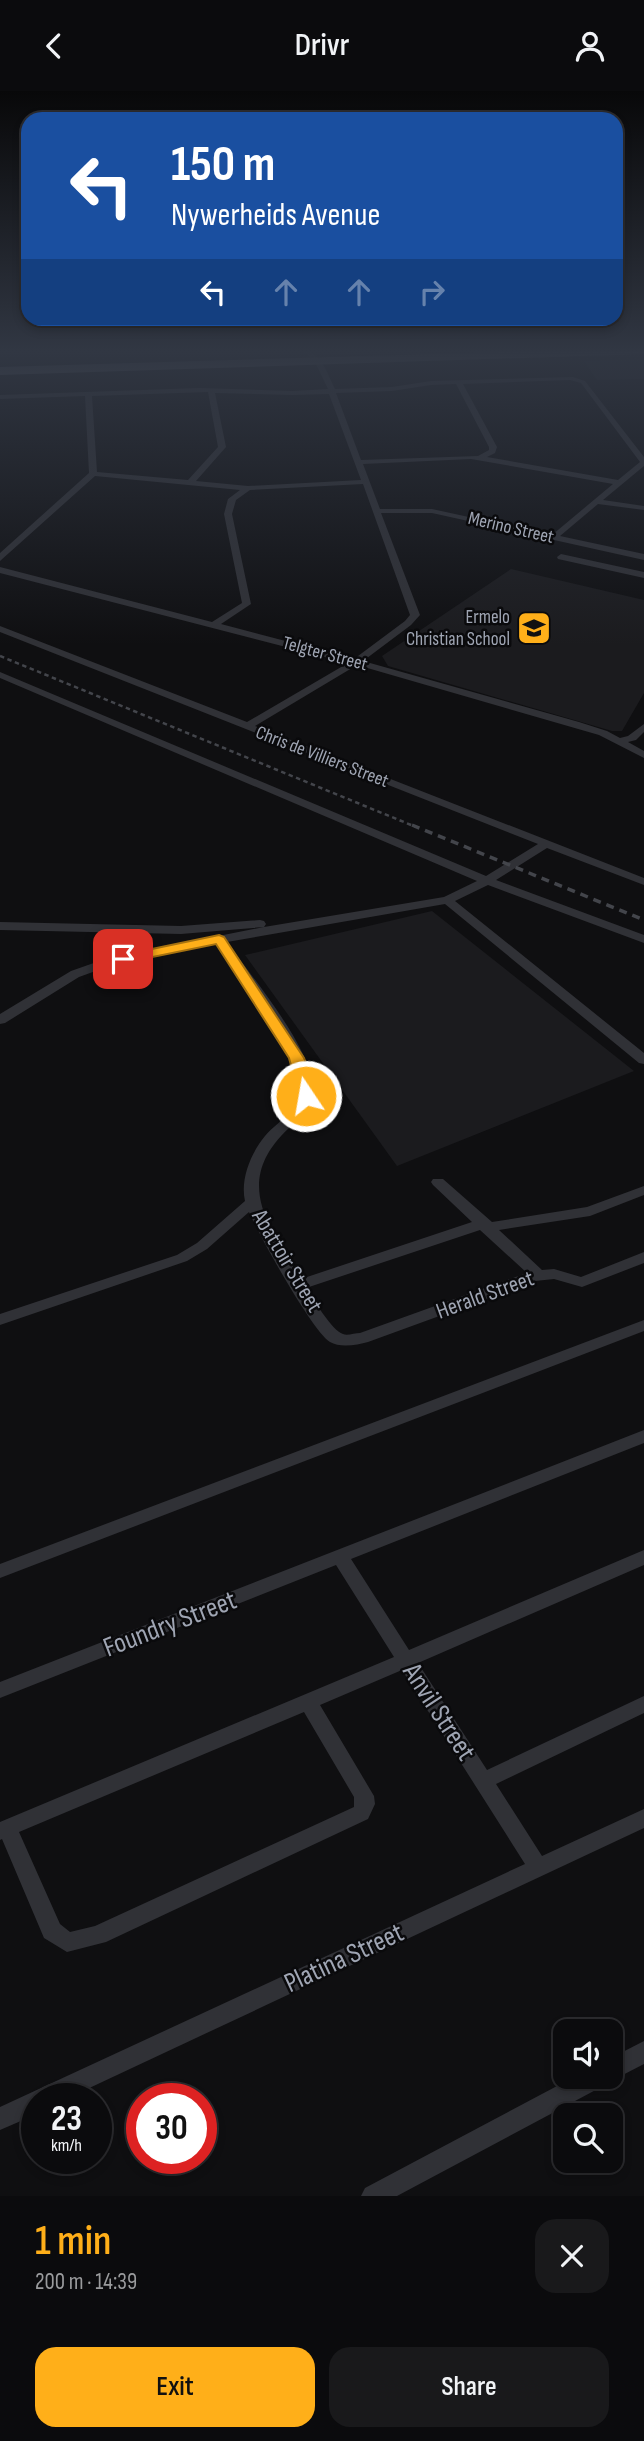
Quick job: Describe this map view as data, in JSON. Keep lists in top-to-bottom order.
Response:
{
  "streets": {
    "street": [
      "Merino Street",
      "Telgter Street",
      "Chris de Villiers Street",
      "Abattoir Street",
      "Herald Street",
      "Foundry Street",
      "Anvil Street",
      "Platina Street"
    ]
  },
  "crossings": [
    ["Abattoir Street", "Herald Street"],
    ["Foundry Street", "Anvil Street"],
    ["Anvil Street", "Platina Street"]
  ],
  "places": {
    "school or university": ["Ermelo Christian School"]
  },
  "page": {
    "header": "Drivr",
    "turn": ["150 m", "Nywerheids Avenue"],
    "speed": "23 km/h",
    "limit": "30",
    "heading": ["1 min", "200 m · 14:39"],
    "buttons": ["Exit", "Share"]
  }
}
